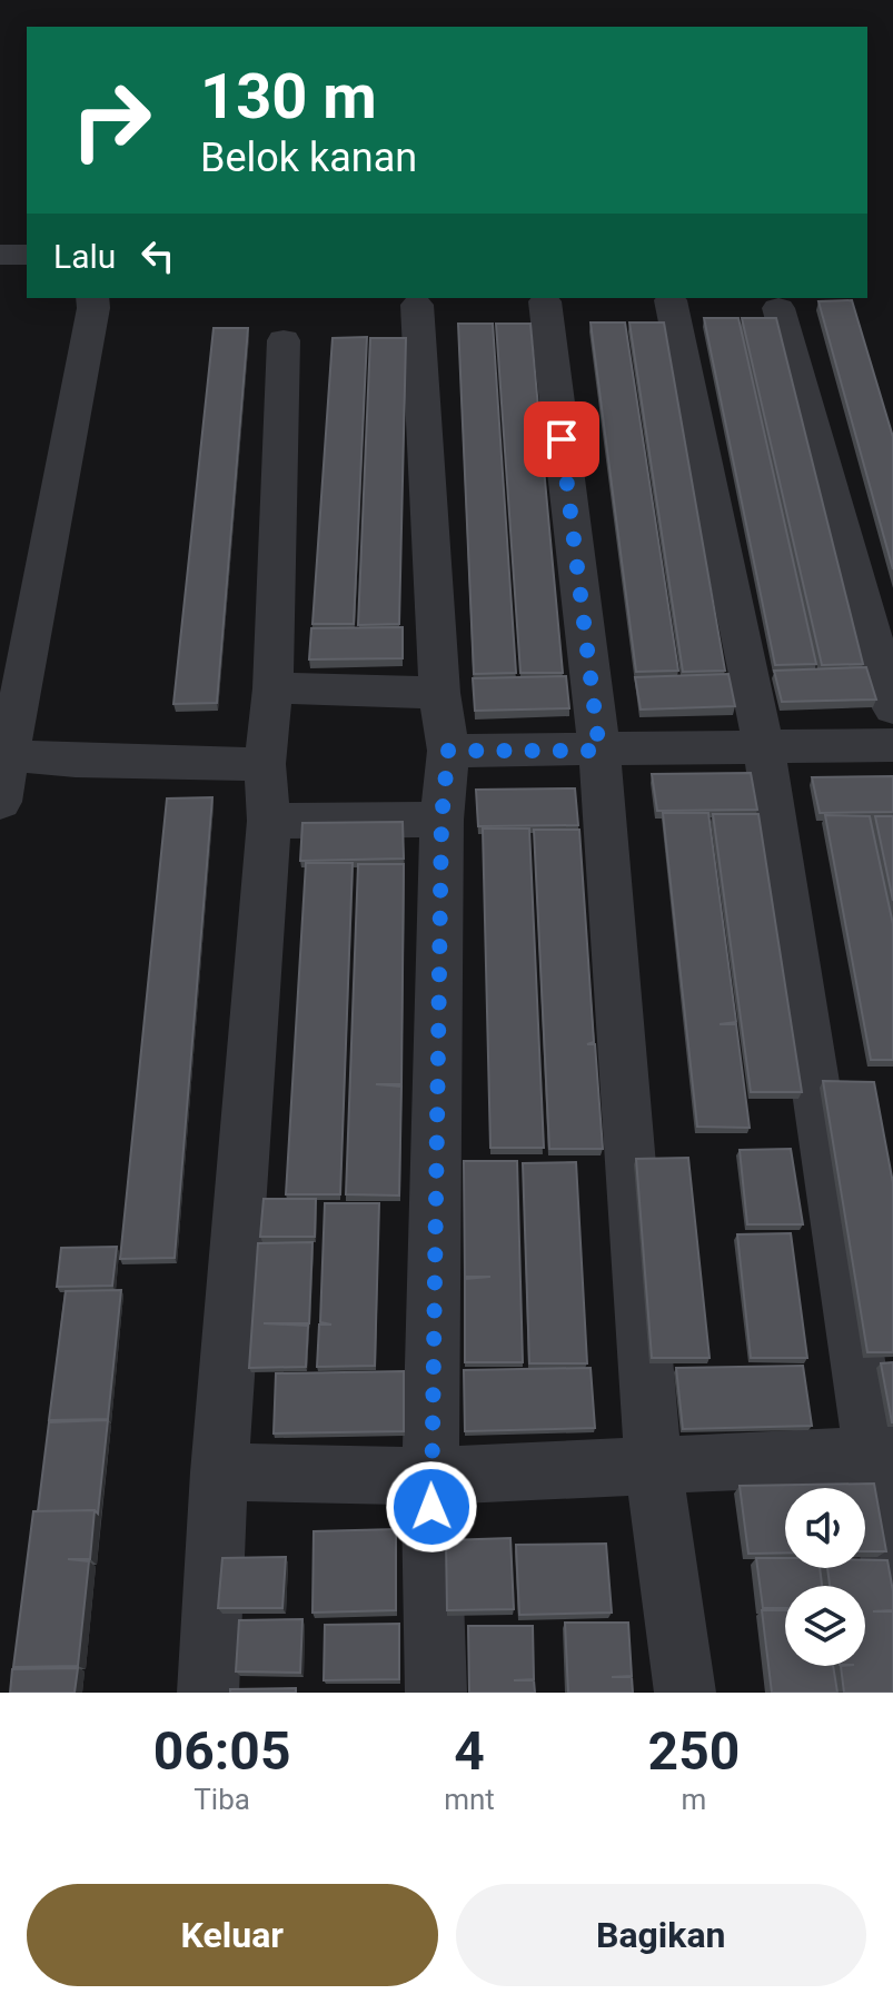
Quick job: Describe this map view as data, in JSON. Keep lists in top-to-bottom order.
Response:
{
  "page": {
    "turn": ["130 m", "Belok kanan"],
    "then": "Lalu",
    "eta": [
      "06:05",
      "Tiba",
      "4",
      "mnt",
      "250",
      "m"
    ],
    "buttons": ["Keluar", "Bagikan"]
  }
}
